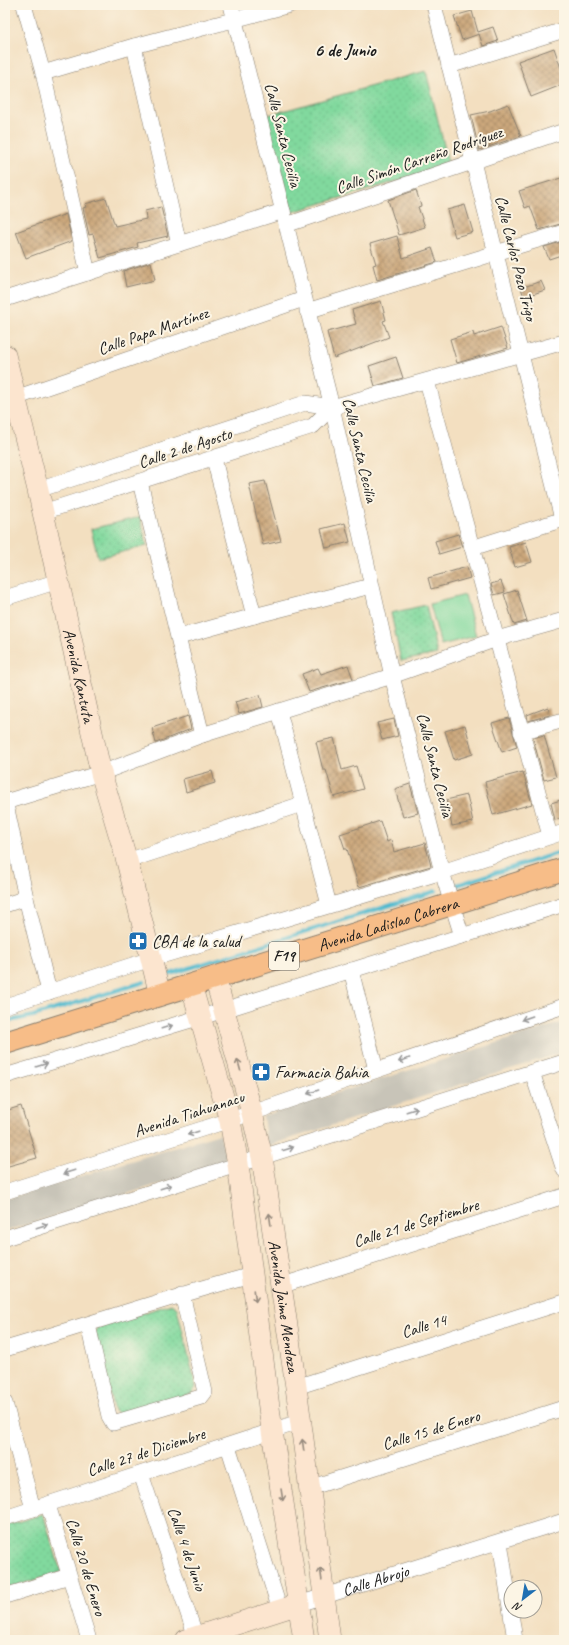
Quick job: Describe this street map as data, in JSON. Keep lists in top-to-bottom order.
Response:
{
  "streets": {
    "highway": ["Avenida Ladislao Cabrera", "F19"],
    "main road": ["Avenida Kantuta", "Avenida Jaime Mendoza", "Calle Abrojo"],
    "street": [
      "Calle Santa Cecilia",
      "Calle Simón Carreño Rodríguez",
      "Calle Carlos Pozo Trigo",
      "Calle Papa Martínez",
      "Calle 2 de Agosto",
      "Avenida Tiahuanacu",
      "Calle 21 de Septiembre",
      "Calle 14",
      "Calle 15 de Enero",
      "Calle 27 de Diciembre",
      "Calle 4 de Junio",
      "Calle 20 de Enero"
    ]
  },
  "crossings": [
    ["Calle Santa Cecilia", "Calle Simón Carreño Rodríguez"],
    ["Calle Santa Cecilia", "Calle Papa Martínez"],
    ["Calle Santa Cecilia", "Calle 2 de Agosto"],
    ["Calle Santa Cecilia", "Avenida Ladislao Cabrera"],
    ["Calle Simón Carreño Rodríguez", "Calle Carlos Pozo Trigo"],
    ["Calle Carlos Pozo Trigo", "Calle Papa Martínez"],
    ["Calle Carlos Pozo Trigo", "Calle 2 de Agosto"],
    ["Calle Papa Martínez", "Avenida Kantuta"],
    ["Calle 2 de Agosto", "Avenida Kantuta"],
    ["Avenida Kantuta", "Avenida Ladislao Cabrera"],
    ["Avenida Ladislao Cabrera", "Avenida Jaime Mendoza"],
    ["Avenida Tiahuanacu", "Avenida Jaime Mendoza"],
    ["Calle 21 de Septiembre", "Avenida Jaime Mendoza"],
    ["Avenida Jaime Mendoza", "Calle 14"],
    ["Avenida Jaime Mendoza", "Calle 15 de Enero"],
    ["Avenida Jaime Mendoza", "Calle 27 de Diciembre"],
    ["Avenida Jaime Mendoza", "Calle Abrojo"],
    ["Calle 27 de Diciembre", "Calle 4 de Junio"],
    ["Calle 27 de Diciembre", "Calle 20 de Enero"],
    ["Calle 4 de Junio", "Calle Abrojo"]
  ],
  "districts": ["6 de Junio"],
  "places": {
    "pharmacy": ["CBA de la salud", "Farmacia Bahia"]
  },
  "north": "bottom left"
}
